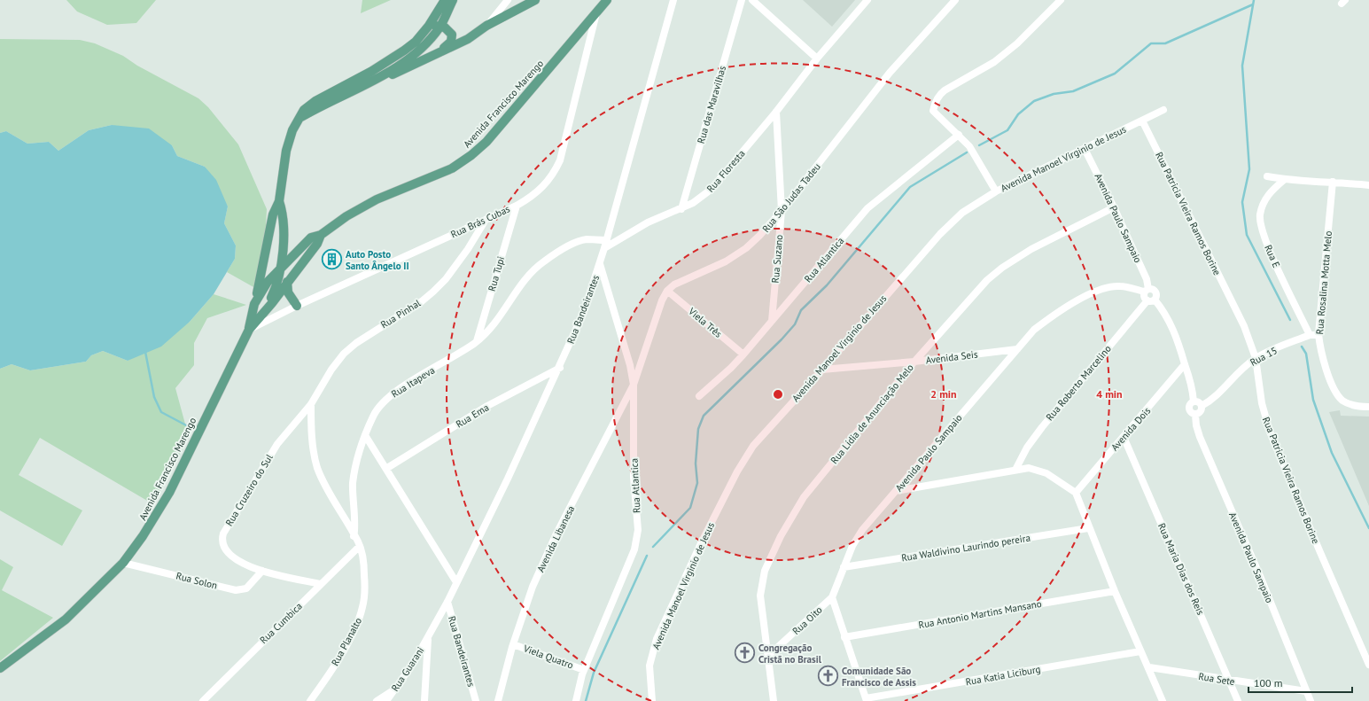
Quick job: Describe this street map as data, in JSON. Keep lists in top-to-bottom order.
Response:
{
  "streets": {
    "main road": ["Avenida Francisco Marengo"],
    "street": [
      "Rua das Maravilhas",
      "Avenida Manoel Virginio de Jesus",
      "Rua Floresta",
      "Rua São Judas Tadeu",
      "Rua Patricia Vieira Ramos Borine",
      "Avenida Paulo Sampaio",
      "Rua Brás Cubas",
      "Rua E",
      "Rua Suzano",
      "Rua Atlantica",
      "Rua Tupi",
      "Rua Rosalina Motta Melo",
      "Rua Bandeirantes",
      "Rua Pinhal",
      "Viela Três",
      "Rua 15",
      "Avenida Seis",
      "Rua Itapeva",
      "Rua Roberto Marcelino",
      "Rua Lídia de Anunciação Melo",
      "Rua Ema",
      "Avenida Dois",
      "Rua Cruzeiro do Sul",
      "Avenida Libanesa",
      "Rua Waldivino Laurindo pereira",
      "Rua Maria Dias dos Reis",
      "Rua Solon",
      "Rua Antonio Martins Mansano",
      "Rua Oito",
      "Rua Cumbica",
      "Rua Planalto",
      "Viela Quatro",
      "Rua Guarani",
      "Rua Katia Liciburg",
      "Rua Sete"
    ]
  },
  "crossings": [
    ["Avenida Francisco Marengo", "Rua Brás Cubas"],
    ["Avenida Francisco Marengo", "Rua Solon"],
    ["Rua das Maravilhas", "Rua Floresta"],
    ["Avenida Manoel Virginio de Jesus", "Rua Patricia Vieira Ramos Borine"],
    ["Avenida Manoel Virginio de Jesus", "Avenida Paulo Sampaio"],
    ["Avenida Manoel Virginio de Jesus", "Avenida Seis"],
    ["Rua Floresta", "Rua Suzano"],
    ["Rua Floresta", "Rua Bandeirantes"],
    ["Rua São Judas Tadeu", "Rua Suzano"],
    ["Rua São Judas Tadeu", "Viela Três"],
    ["Rua Patricia Vieira Ramos Borine", "Rua 15"],
    ["Avenida Paulo Sampaio", "Rua 15"],
    ["Avenida Paulo Sampaio", "Avenida Seis"],
    ["Avenida Paulo Sampaio", "Rua Roberto Marcelino"],
    ["Avenida Paulo Sampaio", "Rua Lídia de Anunciação Melo"],
    ["Avenida Paulo Sampaio", "Avenida Dois"],
    ["Avenida Paulo Sampaio", "Rua Waldivino Laurindo pereira"],
    ["Avenida Paulo Sampaio", "Rua Oito"],
    ["Avenida Paulo Sampaio", "Rua Sete"],
    ["Rua Brás Cubas", "Rua Tupi"],
    ["Rua Brás Cubas", "Rua Pinhal"],
    ["Rua E", "Rua 15"],
    ["Rua Suzano", "Rua Atlantica"],
    ["Rua Atlantica", "Rua Bandeirantes"],
    ["Rua Atlantica", "Viela Três"],
    ["Rua Atlantica", "Avenida Libanesa"],
    ["Rua Atlantica", "Viela Quatro"],
    ["Rua Tupi", "Rua Itapeva"],
    ["Rua Rosalina Motta Melo", "Rua 15"],
    ["Rua Bandeirantes", "Rua Itapeva"],
    ["Rua Bandeirantes", "Rua Ema"],
    ["Rua Bandeirantes", "Rua Guarani"],
    ["Rua Pinhal", "Rua Cruzeiro do Sul"],
    ["Avenida Seis", "Rua Lídia de Anunciação Melo"],
    ["Rua Itapeva", "Rua Planalto"],
    ["Rua Lídia de Anunciação Melo", "Rua Oito"],
    ["Avenida Dois", "Rua Maria Dias dos Reis"],
    ["Rua Cruzeiro do Sul", "Rua Solon"],
    ["Rua Cruzeiro do Sul", "Rua Cumbica"],
    ["Avenida Libanesa", "Viela Quatro"],
    ["Rua Maria Dias dos Reis", "Rua Sete"],
    ["Rua Cumbica", "Rua Planalto"]
  ],
  "places": {
    "building": ["Auto Posto Santo Ângelo II"],
    "church": ["Congregação Cristã no Brasil", "Comunidade São Francisco de Assis"]
  },
  "scale_bar": "100 m",
  "rings": ["2 min", "4 min"]
}
